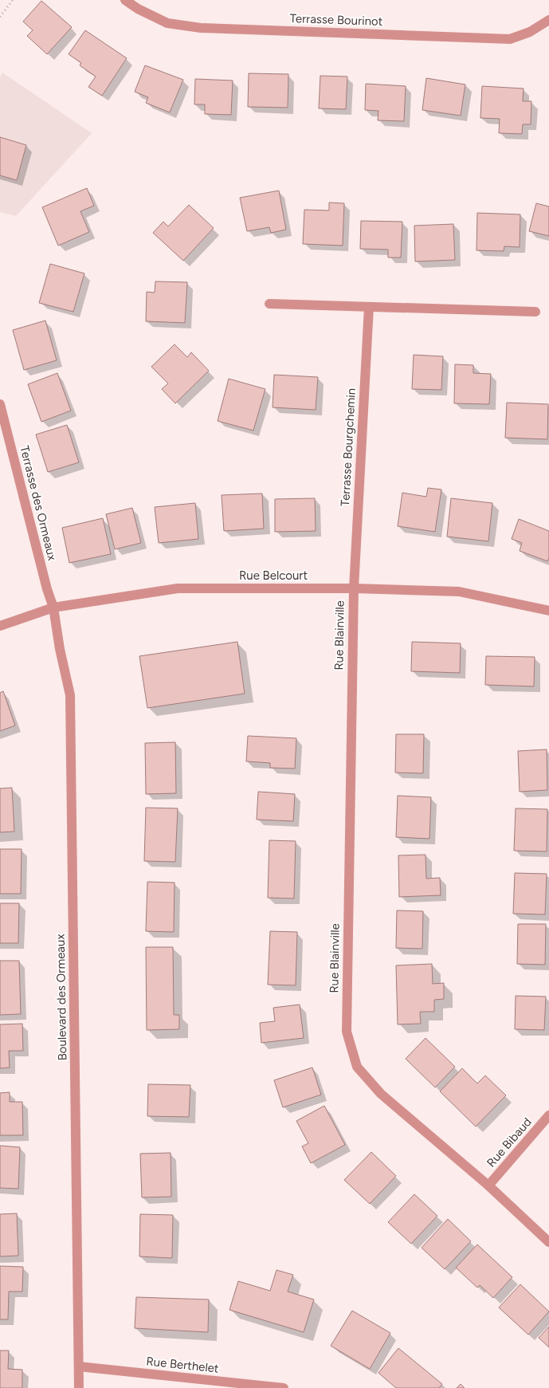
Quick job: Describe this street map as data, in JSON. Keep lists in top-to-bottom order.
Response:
{
  "streets": {
    "street": [
      "Terrasse Bourinot",
      "Terrasse Bourgchemin",
      "Terrasse des Ormeaux",
      "Rue Belcourt",
      "Rue Blainville",
      "Boulevard des Ormeaux",
      "Rue Bibaud",
      "Rue Berthelet"
    ]
  },
  "crossings": [
    ["Terrasse Bourgchemin", "Rue Belcourt"],
    ["Terrasse Bourgchemin", "Rue Blainville"],
    ["Terrasse des Ormeaux", "Rue Belcourt"],
    ["Terrasse des Ormeaux", "Boulevard des Ormeaux"],
    ["Rue Belcourt", "Rue Blainville"],
    ["Rue Belcourt", "Boulevard des Ormeaux"],
    ["Rue Blainville", "Rue Bibaud"],
    ["Boulevard des Ormeaux", "Rue Berthelet"]
  ]
}
